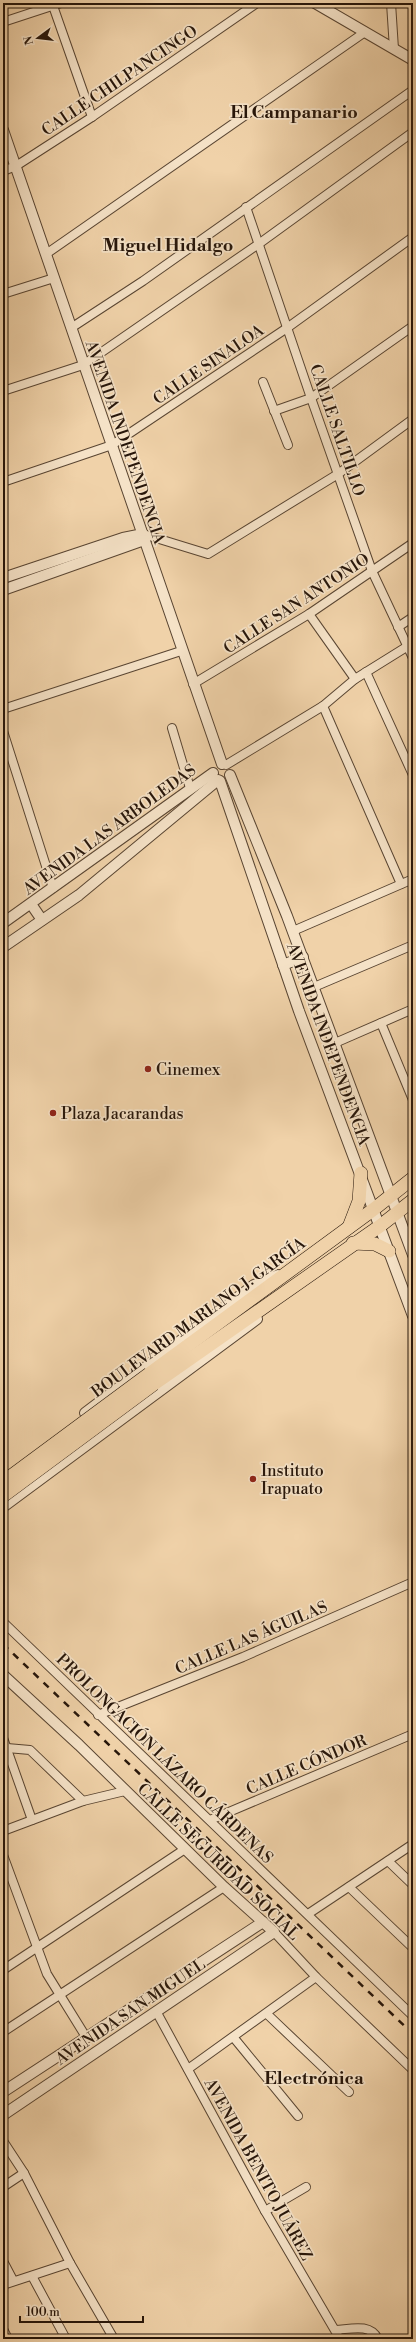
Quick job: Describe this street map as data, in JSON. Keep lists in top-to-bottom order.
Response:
{
  "streets": {
    "main road": ["BOULEVARD MARIANO J. GARCÍA"],
    "street": [
      "CALLE CHILPANCINGO",
      "CALLE SINALOA",
      "CALLE SALTILLO",
      "AVENIDA INDEPENDENCIA",
      "CALLE SAN ANTONIO",
      "AVENIDA LAS ARBOLEDAS",
      "CALLE LAS ÁGUILAS",
      "PROLONGACIÓN LÁZARO CÁRDENAS",
      "CALLE CÓNDOR",
      "CALLE SEGURIDAD SOCIAL",
      "AVENIDA SAN MIGUEL",
      "AVENIDA BENITO JUÁREZ"
    ]
  },
  "crossings": [
    ["CALLE CHILPANCINGO", "AVENIDA INDEPENDENCIA"],
    ["CALLE SINALOA", "CALLE SALTILLO"],
    ["CALLE SINALOA", "AVENIDA INDEPENDENCIA"],
    ["CALLE SALTILLO", "CALLE SAN ANTONIO"],
    ["AVENIDA INDEPENDENCIA", "CALLE SAN ANTONIO"],
    ["AVENIDA INDEPENDENCIA", "AVENIDA LAS ARBOLEDAS"],
    ["AVENIDA INDEPENDENCIA", "BOULEVARD MARIANO J. GARCÍA"],
    ["CALLE LAS ÁGUILAS", "PROLONGACIÓN LÁZARO CÁRDENAS"],
    ["PROLONGACIÓN LÁZARO CÁRDENAS", "CALLE CÓNDOR"],
    ["CALLE SEGURIDAD SOCIAL", "AVENIDA SAN MIGUEL"],
    ["AVENIDA SAN MIGUEL", "AVENIDA BENITO JUÁREZ"]
  ],
  "districts": ["El Campanario", "Miguel Hidalgo", "Electrónica"],
  "places": ["Cinemex", "Plaza Jacarandas", "Instituto Irapuato"],
  "scale_bar": "100 m",
  "north": "left"
}
